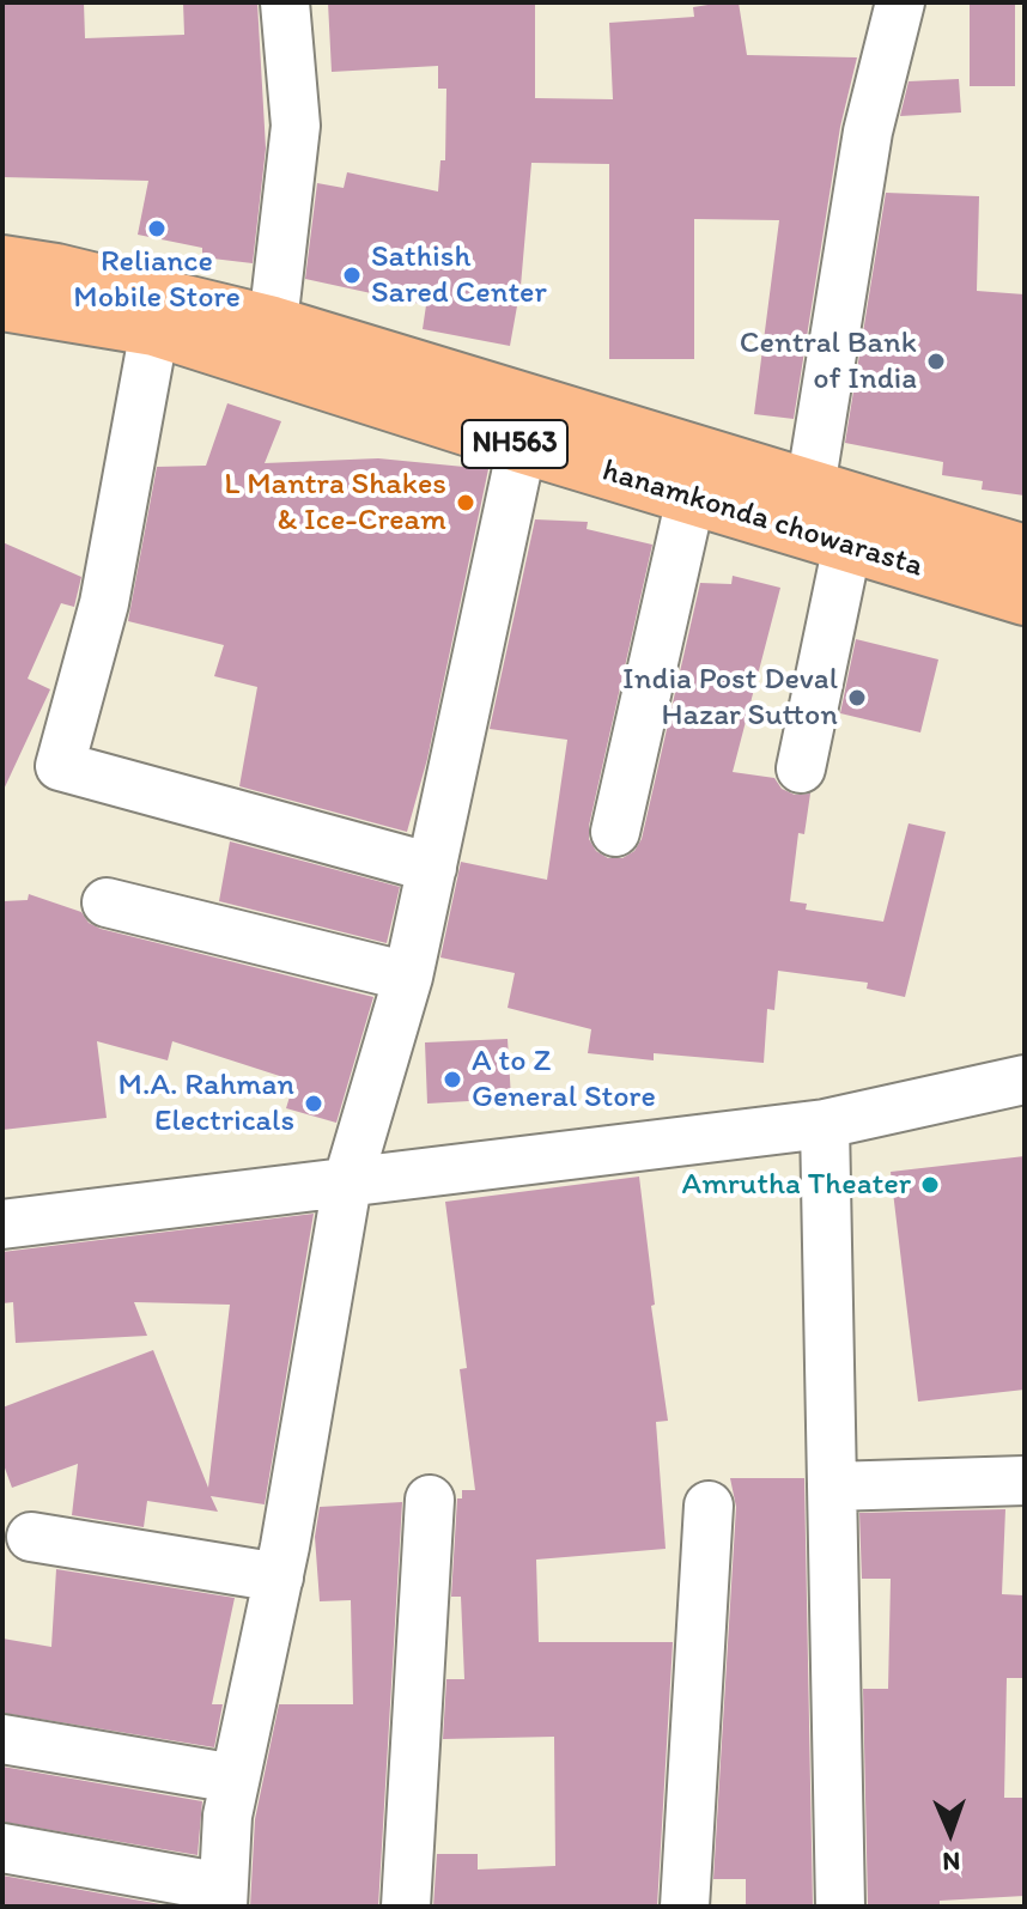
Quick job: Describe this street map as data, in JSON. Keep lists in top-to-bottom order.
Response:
{
  "streets": {
    "highway": ["NH563", "hanamkonda chowarasta"]
  },
  "crossings": [
    ["NH563", "hanamkonda chowarasta"]
  ],
  "places": [
    "Reliance Mobile Store",
    "Sathish Sared Center",
    "Central Bank of India",
    "L Mantra Shakes & Ice-Cream",
    "India Post Deval Hazar Sutton",
    "A to Z General Store",
    "M.A. Rahman Electricals",
    "Amrutha Theater"
  ],
  "north": "bottom"
}
